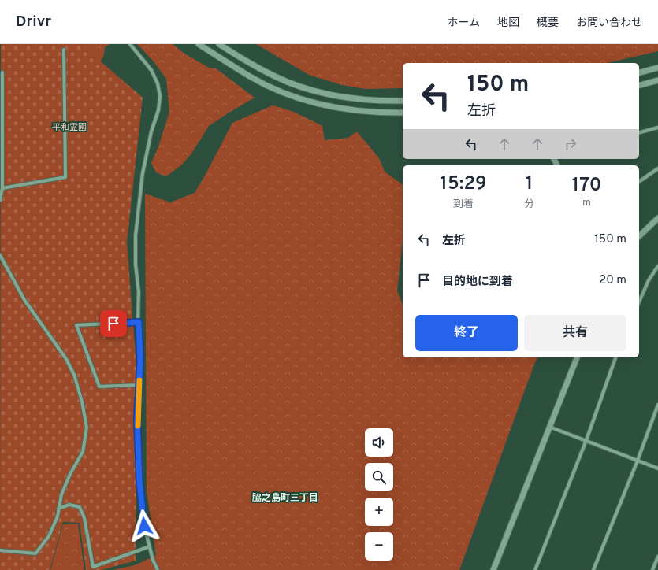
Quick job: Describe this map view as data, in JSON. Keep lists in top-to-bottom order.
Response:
{
  "districts": ["脇之島町三丁目"],
  "parks": ["平和霊園"],
  "page": {
    "header": "Drivr",
    "nav": [
      "ホーム",
      "地図",
      "概要",
      "お問い合わせ"
    ],
    "turn": ["150 m", "左折"],
    "eta": [
      "15:29",
      "到着",
      "1",
      "分",
      "170",
      "m"
    ],
    "list": [
      {
        "name": "左折",
        "value": "150 m"
      },
      {
        "name": "目的地に到着",
        "value": "20 m"
      }
    ],
    "buttons": ["終了", "共有"],
    "map_buttons": ["+", "−"]
  }
}
